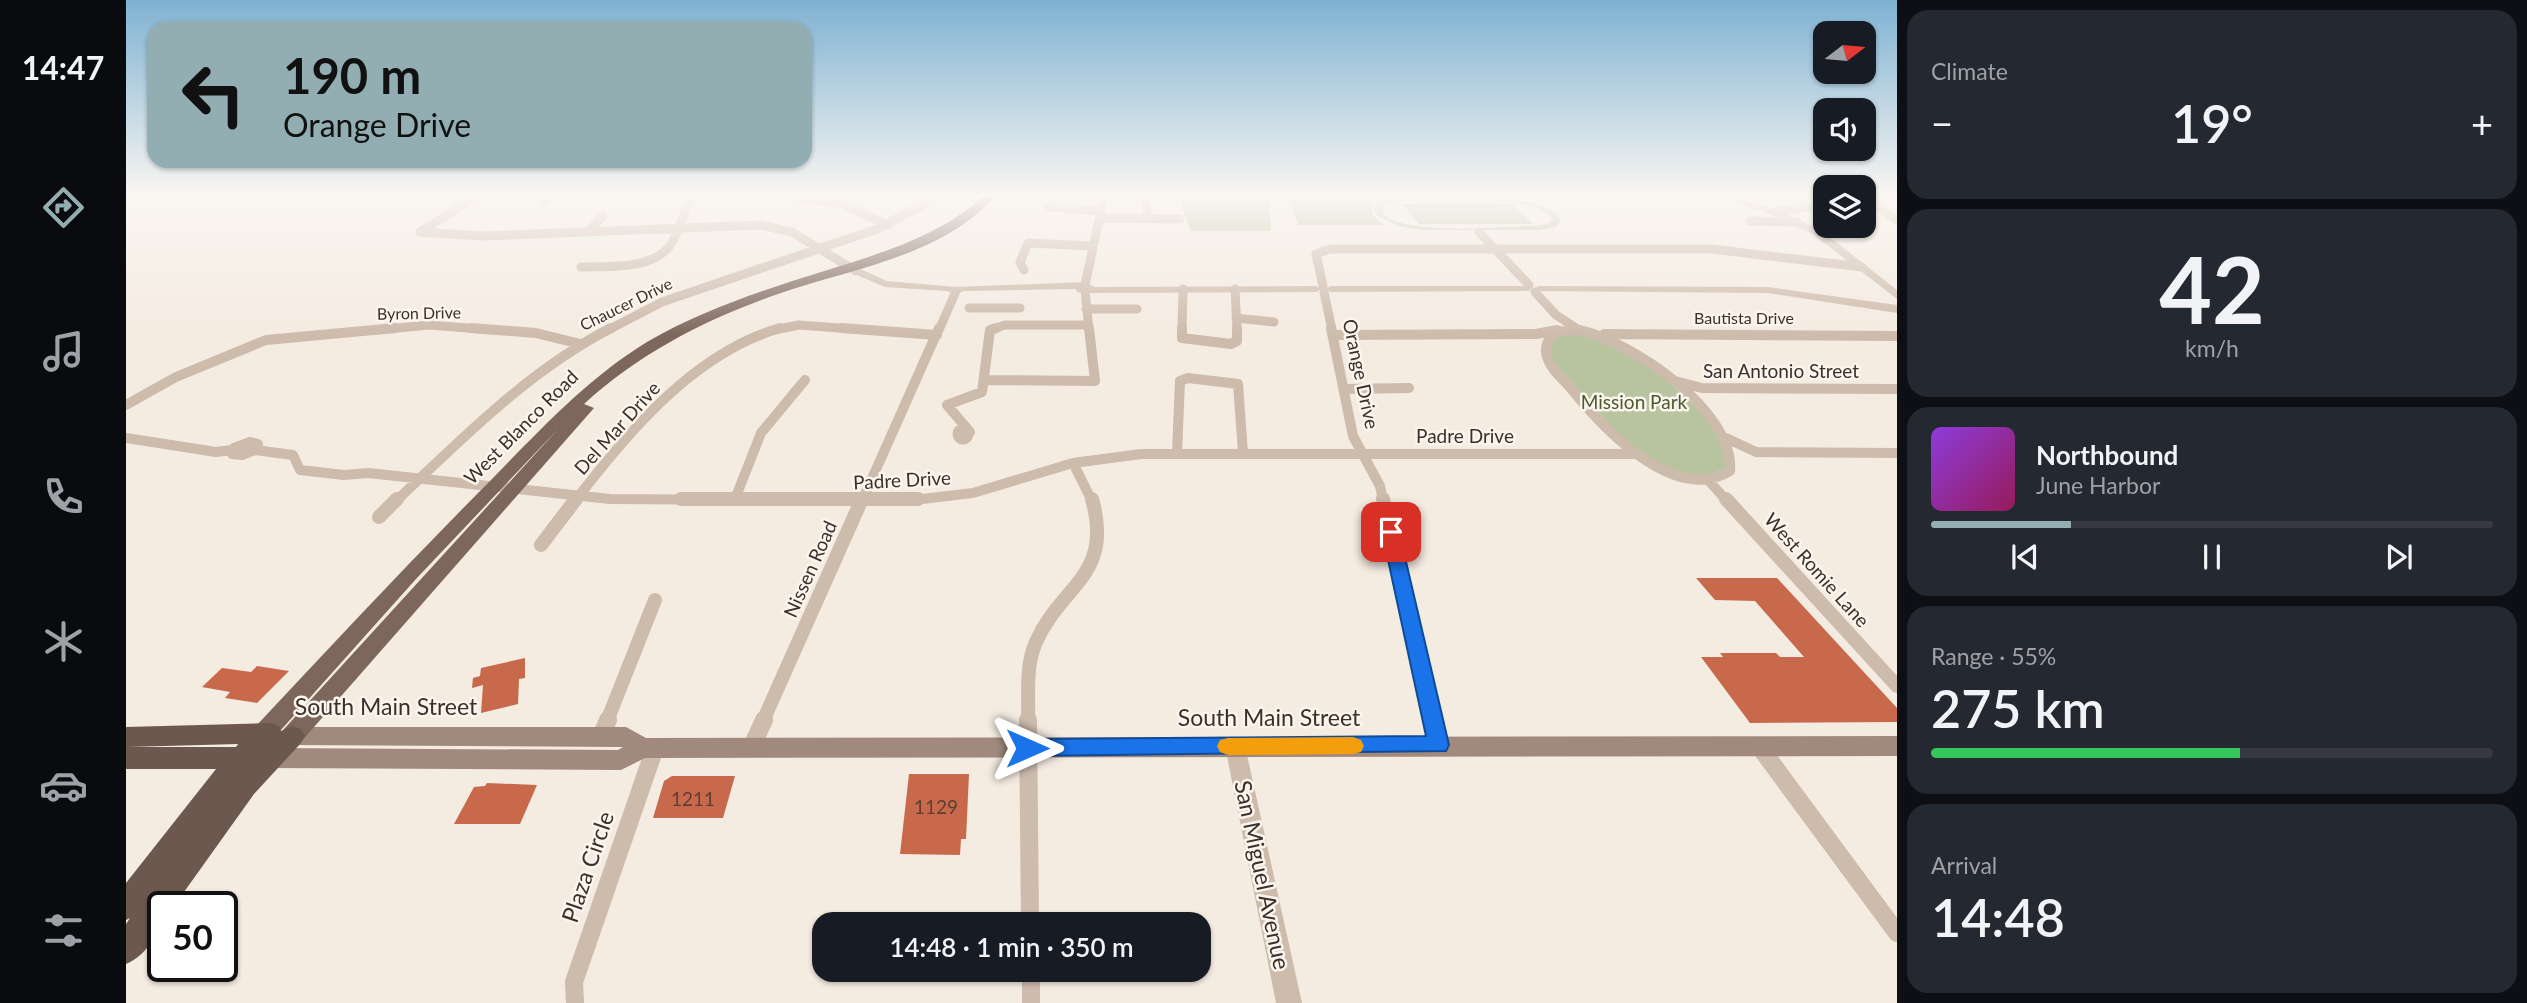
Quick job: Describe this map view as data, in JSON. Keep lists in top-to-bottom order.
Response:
{
  "streets": {
    "highway": ["South Main Street"],
    "main road": ["West Blanco Road"],
    "street": [
      "Chaucer Drive",
      "Byron Drive",
      "Bautista Drive",
      "San Antonio Street",
      "Orange Drive",
      "Del Mar Drive",
      "Padre Drive",
      "Nissen Road",
      "West Romie Lane",
      "Plaza Circle",
      "San Miguel Avenue"
    ]
  },
  "crossings": [
    ["Chaucer Drive", "Byron Drive"],
    ["Chaucer Drive", "Padre Drive"],
    ["Orange Drive", "Padre Drive"],
    ["Orange Drive", "South Main Street"],
    ["West Blanco Road", "Padre Drive"],
    ["West Blanco Road", "South Main Street"],
    ["Del Mar Drive", "Padre Drive"],
    ["Del Mar Drive", "Nissen Road"],
    ["Padre Drive", "Nissen Road"],
    ["Nissen Road", "South Main Street"],
    ["South Main Street", "Plaza Circle"],
    ["South Main Street", "San Miguel Avenue"]
  ],
  "parks": ["Mission Park"],
  "house_numbers": ["1211", "1129"],
  "north": "right",
  "page": {
    "tabs": "14:47",
    "tile": [
      "Climate",
      ["42", "km/h"],
      ["Range · 55%", "275 km"],
      ["Arrival", "14:48"]
    ],
    "turn": ["190 m", "Orange Drive"],
    "heat": ["−", "19°", "+"],
    "song": ["Northbound", "June Harbor"],
    "limit": "50",
    "trip": "14:48 · 1 min · 350 m"
  }
}
